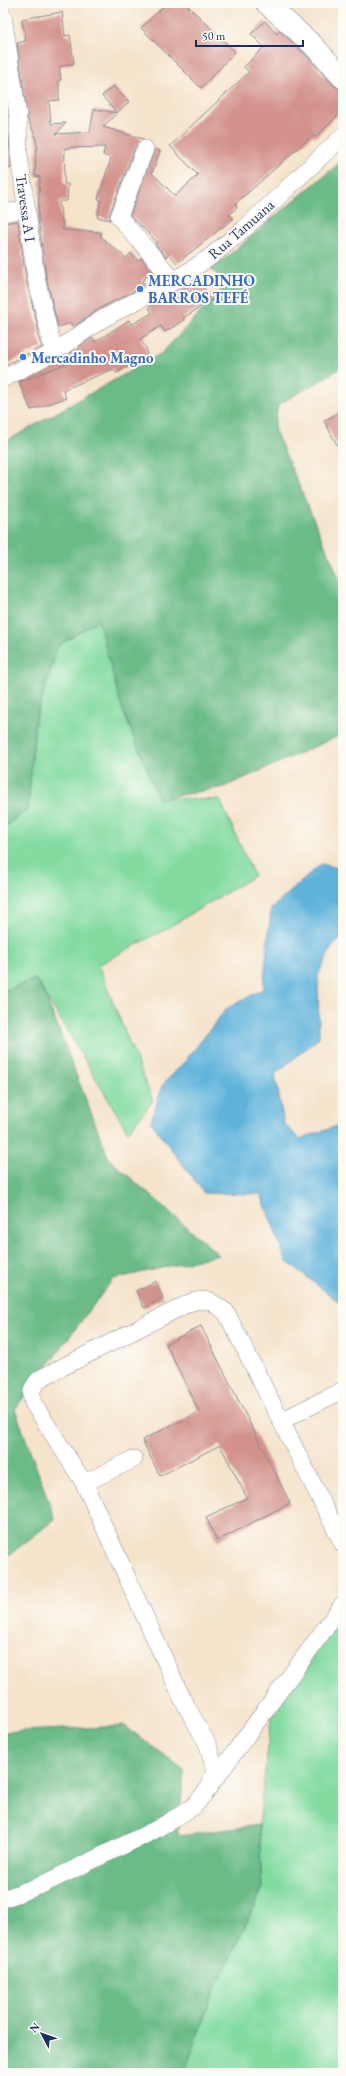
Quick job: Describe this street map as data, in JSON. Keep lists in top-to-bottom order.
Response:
{
  "streets": {
    "street": ["Travessa A I", "Rua Tamuana"]
  },
  "crossings": [
    ["Travessa A I", "Rua Tamuana"]
  ],
  "places": ["MERCADINHO BARROS TEFÉ", "Mercadinho Magno"],
  "scale_bar": "50 m",
  "north": "top left"
}
